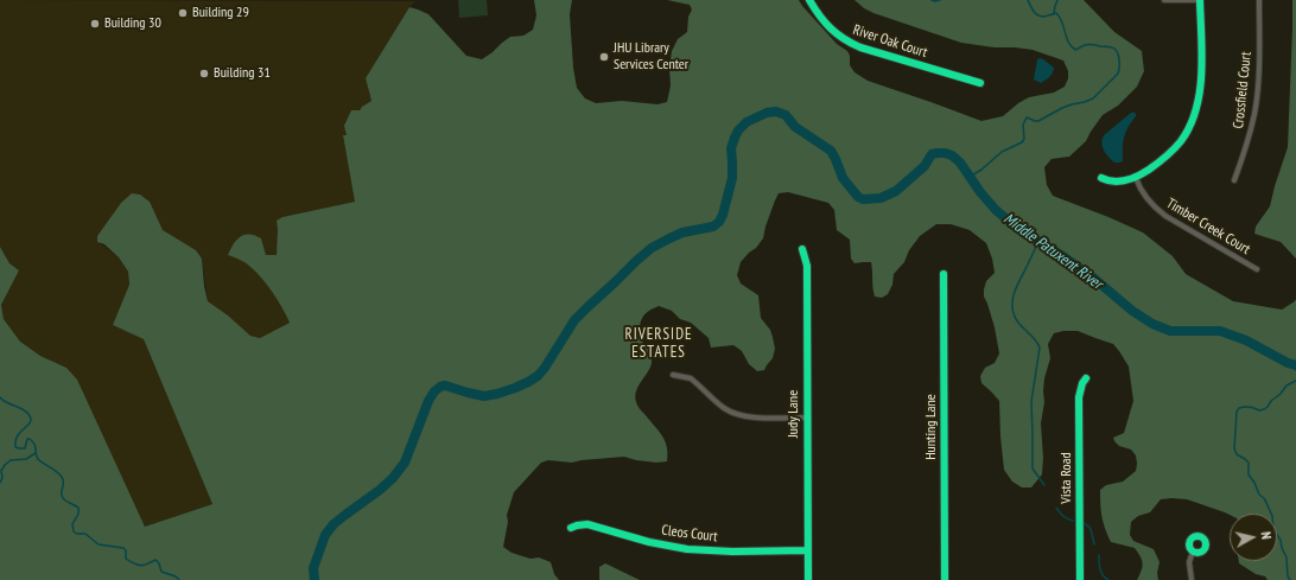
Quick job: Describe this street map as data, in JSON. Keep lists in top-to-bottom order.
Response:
{
  "streets": {
    "street": [
      "River Oak Court",
      "Crossfield Court",
      "Timber Creek Court",
      "Judy Lane",
      "Hunting Lane",
      "Vista Road",
      "Cleos Court"
    ]
  },
  "crossings": [
    ["Judy Lane", "Cleos Court"]
  ],
  "districts": ["RIVERSIDE ESTATES"],
  "water": ["Middle Patuxent River"],
  "places": [
    "Building 29",
    "Building 30",
    "JHU Library Services Center",
    "Building 31"
  ],
  "north": "right"
}
